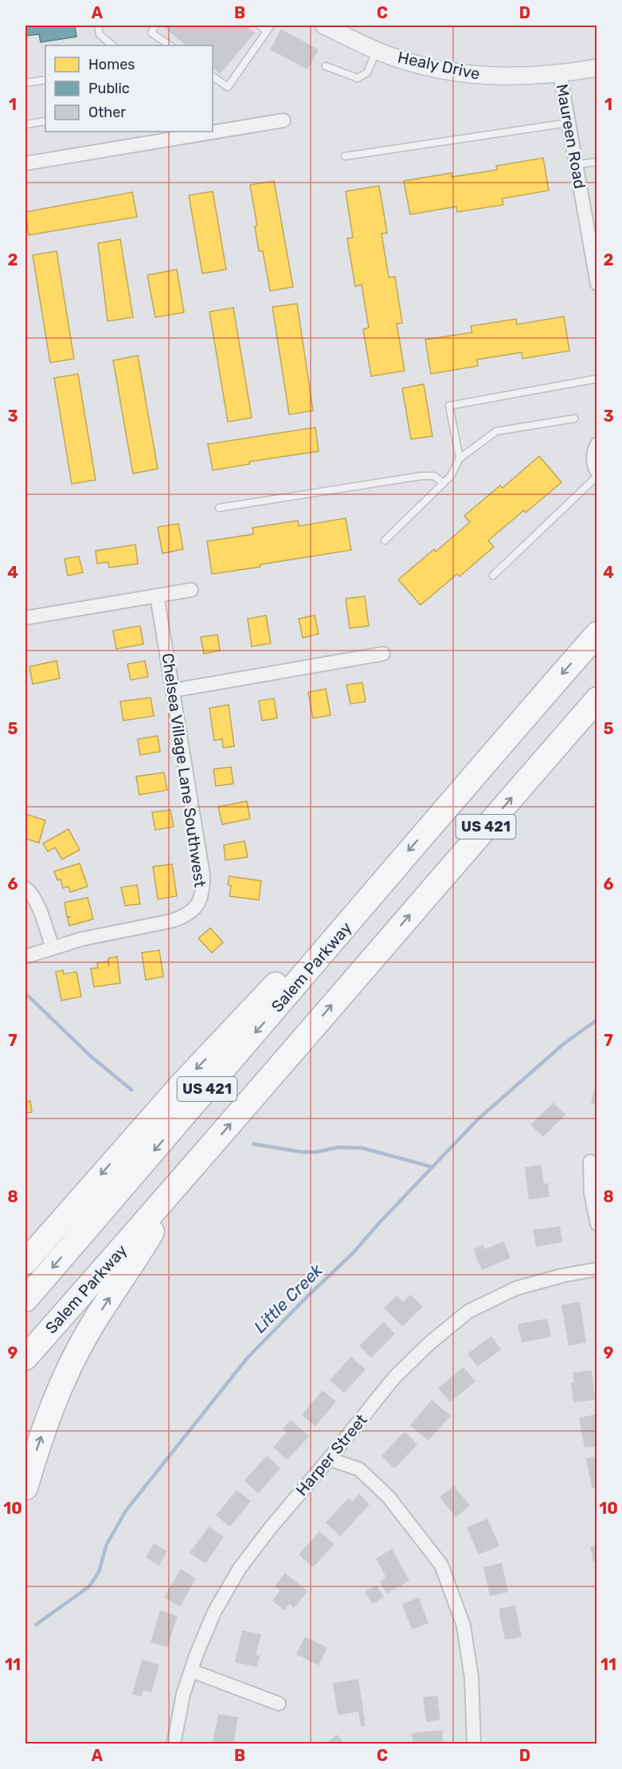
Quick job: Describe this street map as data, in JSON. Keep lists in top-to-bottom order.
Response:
{
  "streets": {
    "highway": ["US 421", "Salem Parkway"],
    "street": [
      "Healy Drive",
      "Maureen Road",
      "Chelsea Village Lane Southwest",
      "Harper Street"
    ]
  },
  "crossings": [
    ["Healy Drive", "Maureen Road"]
  ],
  "water": ["Little Creek"],
  "legend": ["Homes", "Public", "Other"],
  "grid": {
    "columns": [
      "A",
      "B",
      "C",
      "D"
    ],
    "rows": [
      "1",
      "2",
      "3",
      "4",
      "5",
      "6",
      "7",
      "8",
      "9",
      "10",
      "11"
    ]
  }
}
